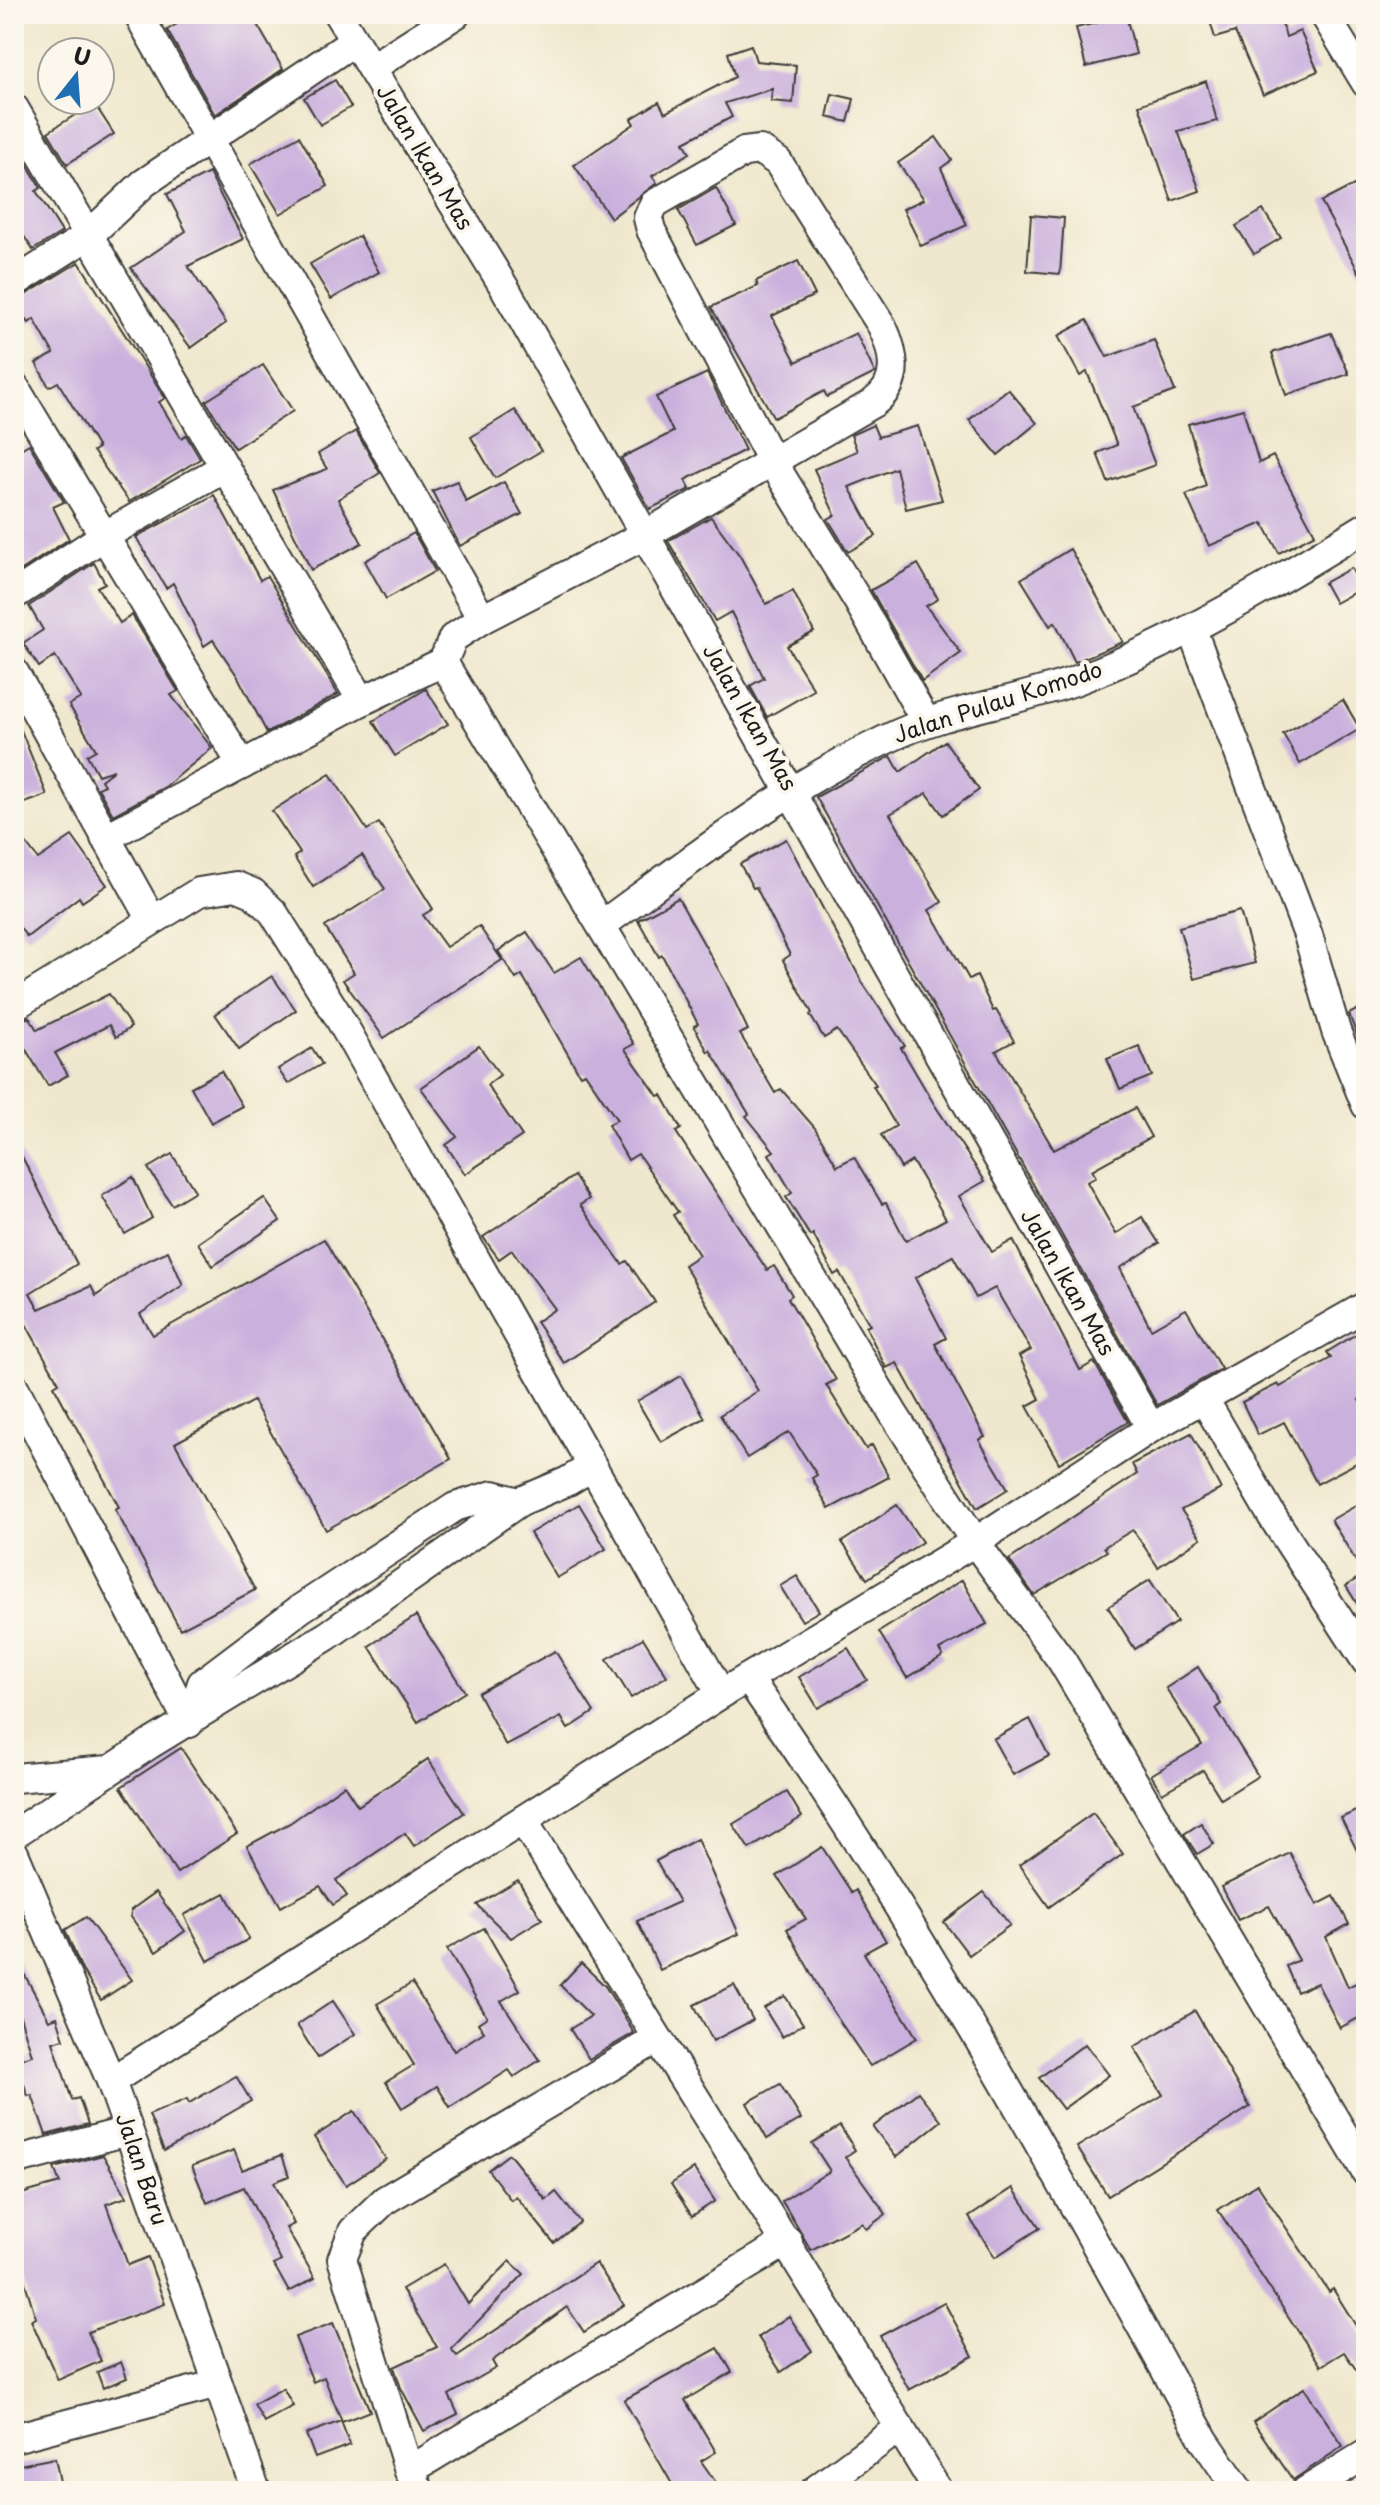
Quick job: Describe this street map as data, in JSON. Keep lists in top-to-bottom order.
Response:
{
  "streets": {
    "street": ["Jalan Ikan Mas", "Jalan Pulau Komodo", "Jalan Baru"]
  },
  "crossings": [
    ["Jalan Ikan Mas", "Jalan Pulau Komodo"]
  ],
  "north": "top"
}
